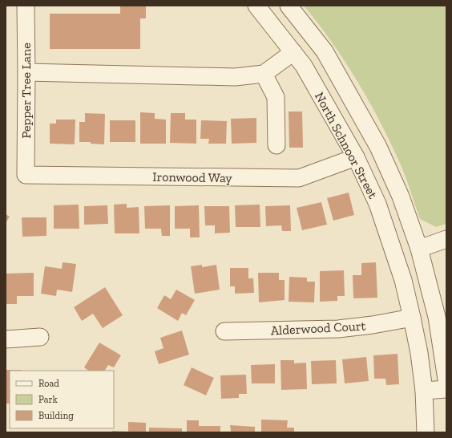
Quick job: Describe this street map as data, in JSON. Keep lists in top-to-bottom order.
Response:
{
  "streets": {
    "street": [
      "Pepper Tree Lane",
      "North Schnoor Street",
      "Ironwood Way",
      "Alderwood Court"
    ]
  },
  "crossings": [
    ["Pepper Tree Lane", "Ironwood Way"],
    ["North Schnoor Street", "Ironwood Way"],
    ["North Schnoor Street", "Alderwood Court"]
  ],
  "legend": ["Road", "Park", "Building"]
}
